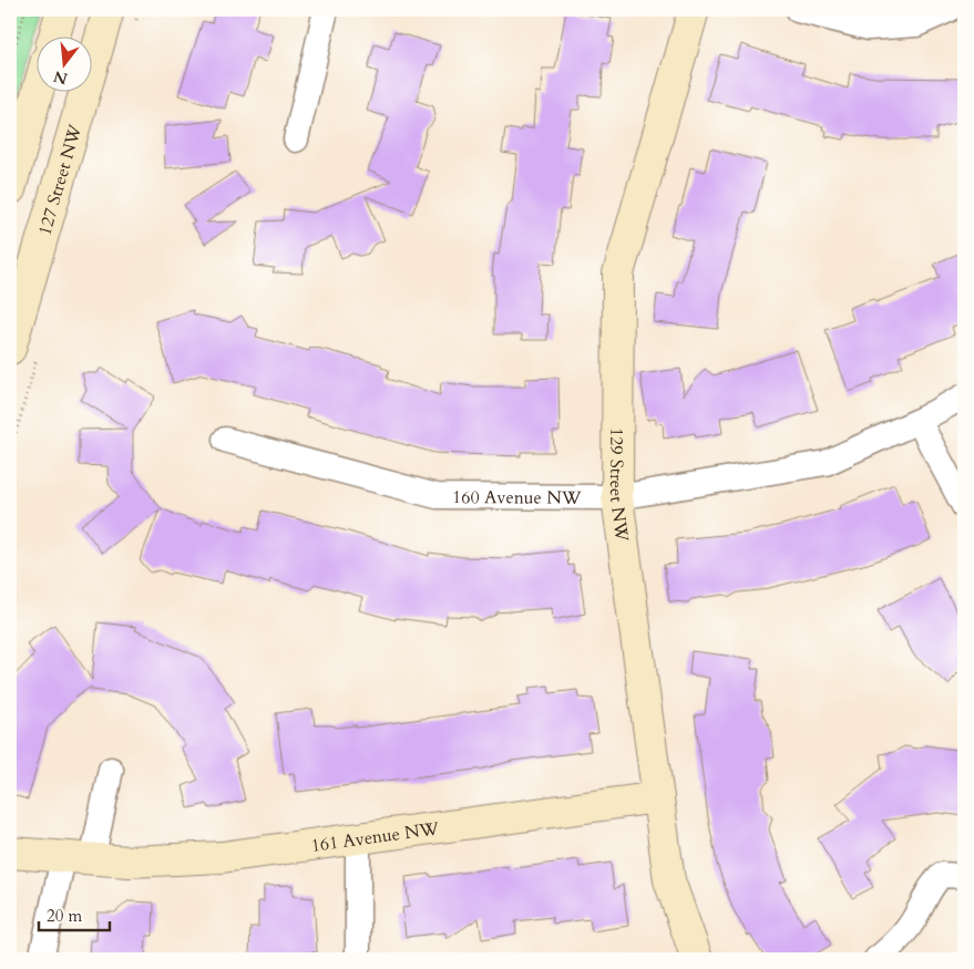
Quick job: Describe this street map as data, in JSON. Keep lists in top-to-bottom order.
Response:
{
  "streets": {
    "street": [
      "127 Street NW",
      "129 Street NW",
      "160 Avenue NW",
      "161 Avenue NW"
    ]
  },
  "crossings": [
    ["129 Street NW", "160 Avenue NW"],
    ["129 Street NW", "161 Avenue NW"]
  ],
  "scale_bar": "20 m",
  "north": "bottom"
}
